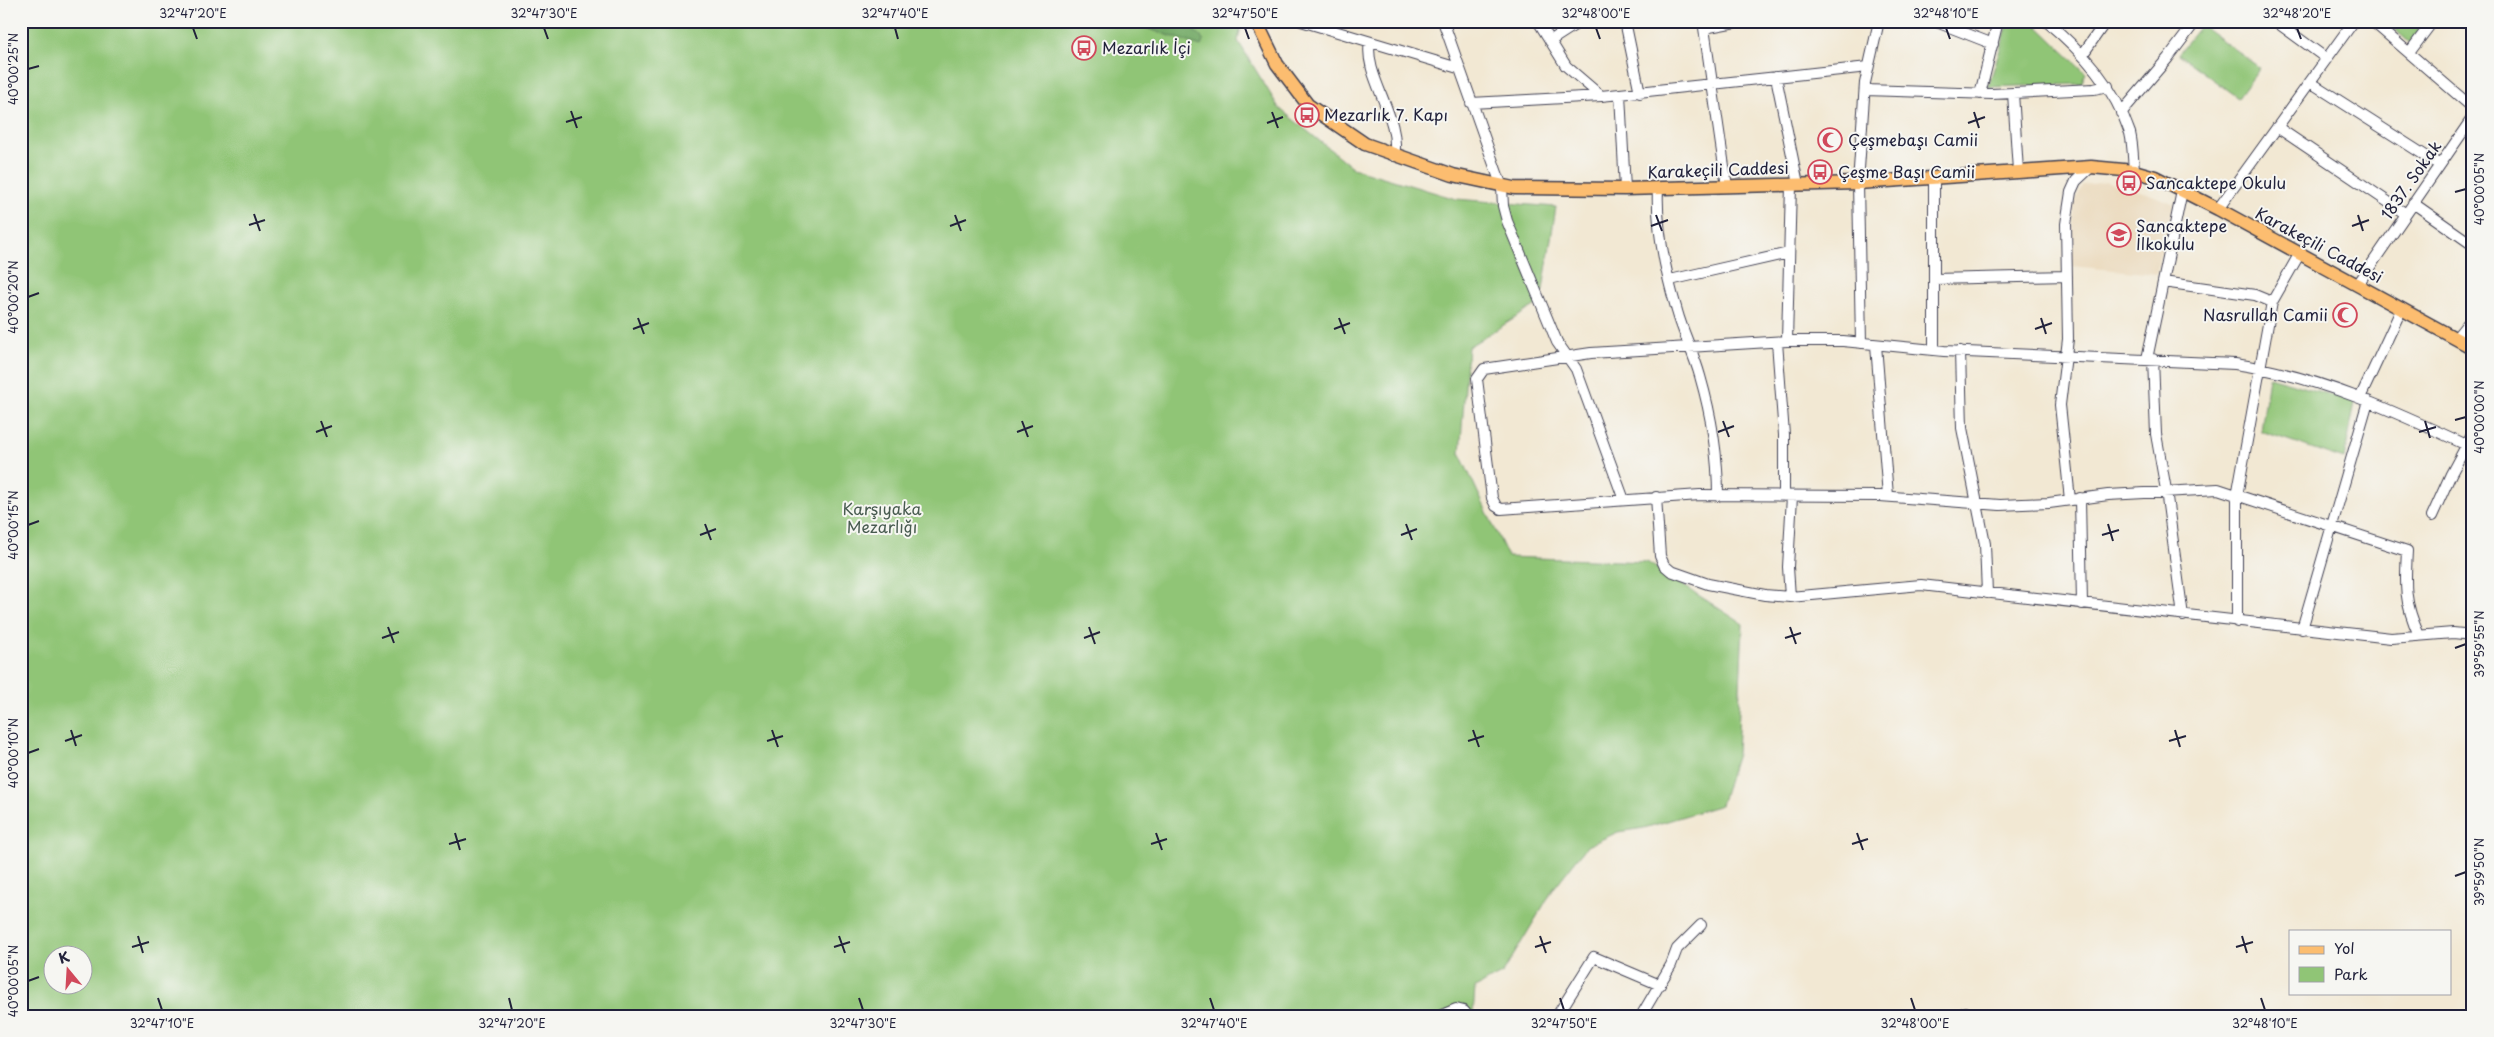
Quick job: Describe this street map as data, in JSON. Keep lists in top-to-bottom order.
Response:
{
  "streets": {
    "main road": ["Karakeçili Caddesi"],
    "street": ["1837. Sokak"]
  },
  "crossings": [
    ["Karakeçili Caddesi", "1837. Sokak"]
  ],
  "parks": ["Karşıyaka Mezarlığı"],
  "places": {
    "bus stop": [
      "Mezarlık İçi",
      "Mezarlık 7. Kapı",
      "Çeşme Başı Camii",
      "Sancaktepe Okulu"
    ],
    "mosque": ["Çeşmebaşı Camii", "Nasrullah Camii"],
    "school or university": ["Sancaktepe İlkokulu"]
  },
  "legend": ["Yol", "Park"],
  "north": "top",
  "coordinates": [
    "32°47'20\"E",
    "32°47'30\"E",
    "32°47'40\"E",
    "32°47'50\"E",
    "32°48'00\"E",
    "32°48'10\"E",
    "32°48'20\"E",
    "40°00'25\"N",
    "40°00'05\"N",
    "40°00'20\"N",
    "40°00'00\"N",
    "40°00'15\"N",
    "39°59'55\"N",
    "40°00'10\"N",
    "39°59'50\"N",
    "32°47'10\"E"
  ]
}
